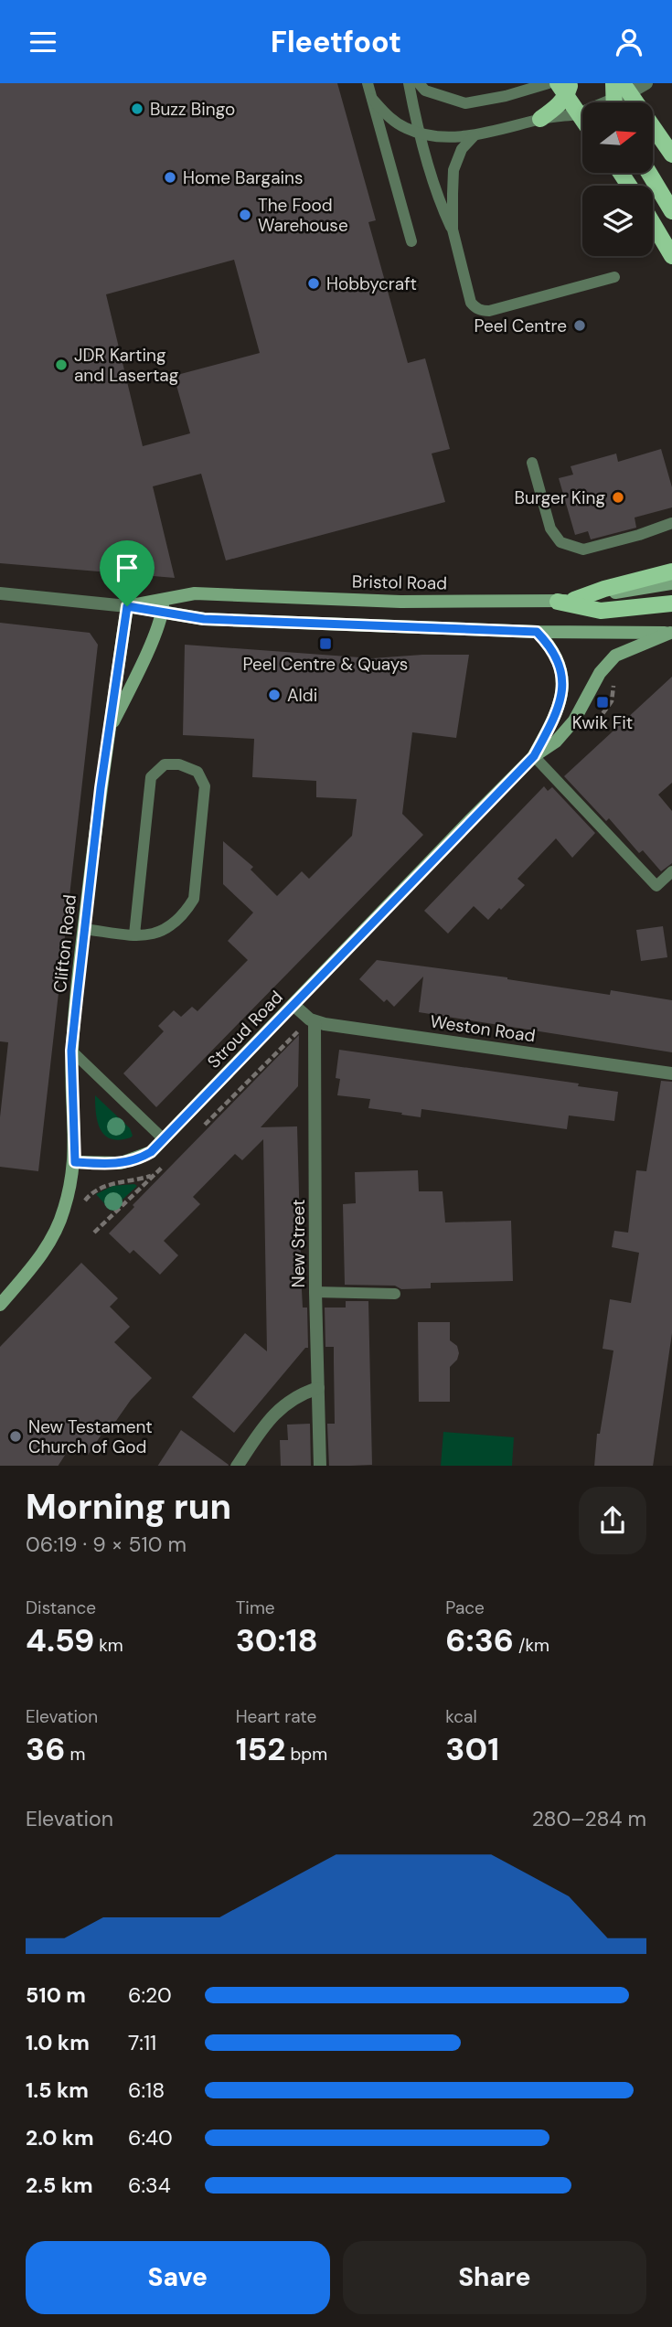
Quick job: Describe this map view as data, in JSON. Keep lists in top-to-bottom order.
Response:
{
  "streets": {
    "main road": ["Bristol Road", "Clifton Road", "Stroud Road"],
    "street": ["Weston Road", "New Street"]
  },
  "crossings": [
    ["Bristol Road", "Clifton Road"],
    ["Bristol Road", "Stroud Road"],
    ["Clifton Road", "Stroud Road"],
    ["Weston Road", "Stroud Road"],
    ["Weston Road", "New Street"]
  ],
  "places": {
    "other": [
      "Buzz Bingo",
      "Home Bargains",
      "The Food Warehouse",
      "Hobbycraft",
      "Peel Centre",
      "JDR Karting and Lasertag",
      "Burger King",
      "Aldi",
      "New Testament Church of God"
    ],
    "transit": ["Peel Centre & Quays", "Kwik Fit"]
  },
  "north": "right",
  "page": {
    "header": "Fleetfoot",
    "heading": ["Morning run", "06:19 · 9 × 510 m"],
    "stats": [
      ["Distance", "4.59 km"],
      ["Time", "30:18"],
      ["Pace", "6:36 /km"],
      ["Elevation", "36 m"],
      ["Heart rate", "152 bpm"],
      ["kcal", "301"]
    ],
    "chart": ["Elevation", "280–284 m"],
    "list": [
      {
        "name": "510 m",
        "note": "6:20"
      },
      {
        "name": "1.0 km",
        "note": "7:11"
      },
      {
        "name": "1.5 km",
        "note": "6:18"
      },
      {
        "name": "2.0 km",
        "note": "6:40"
      },
      {
        "name": "2.5 km",
        "note": "6:34"
      }
    ],
    "buttons": ["Save", "Share"]
  }
}
